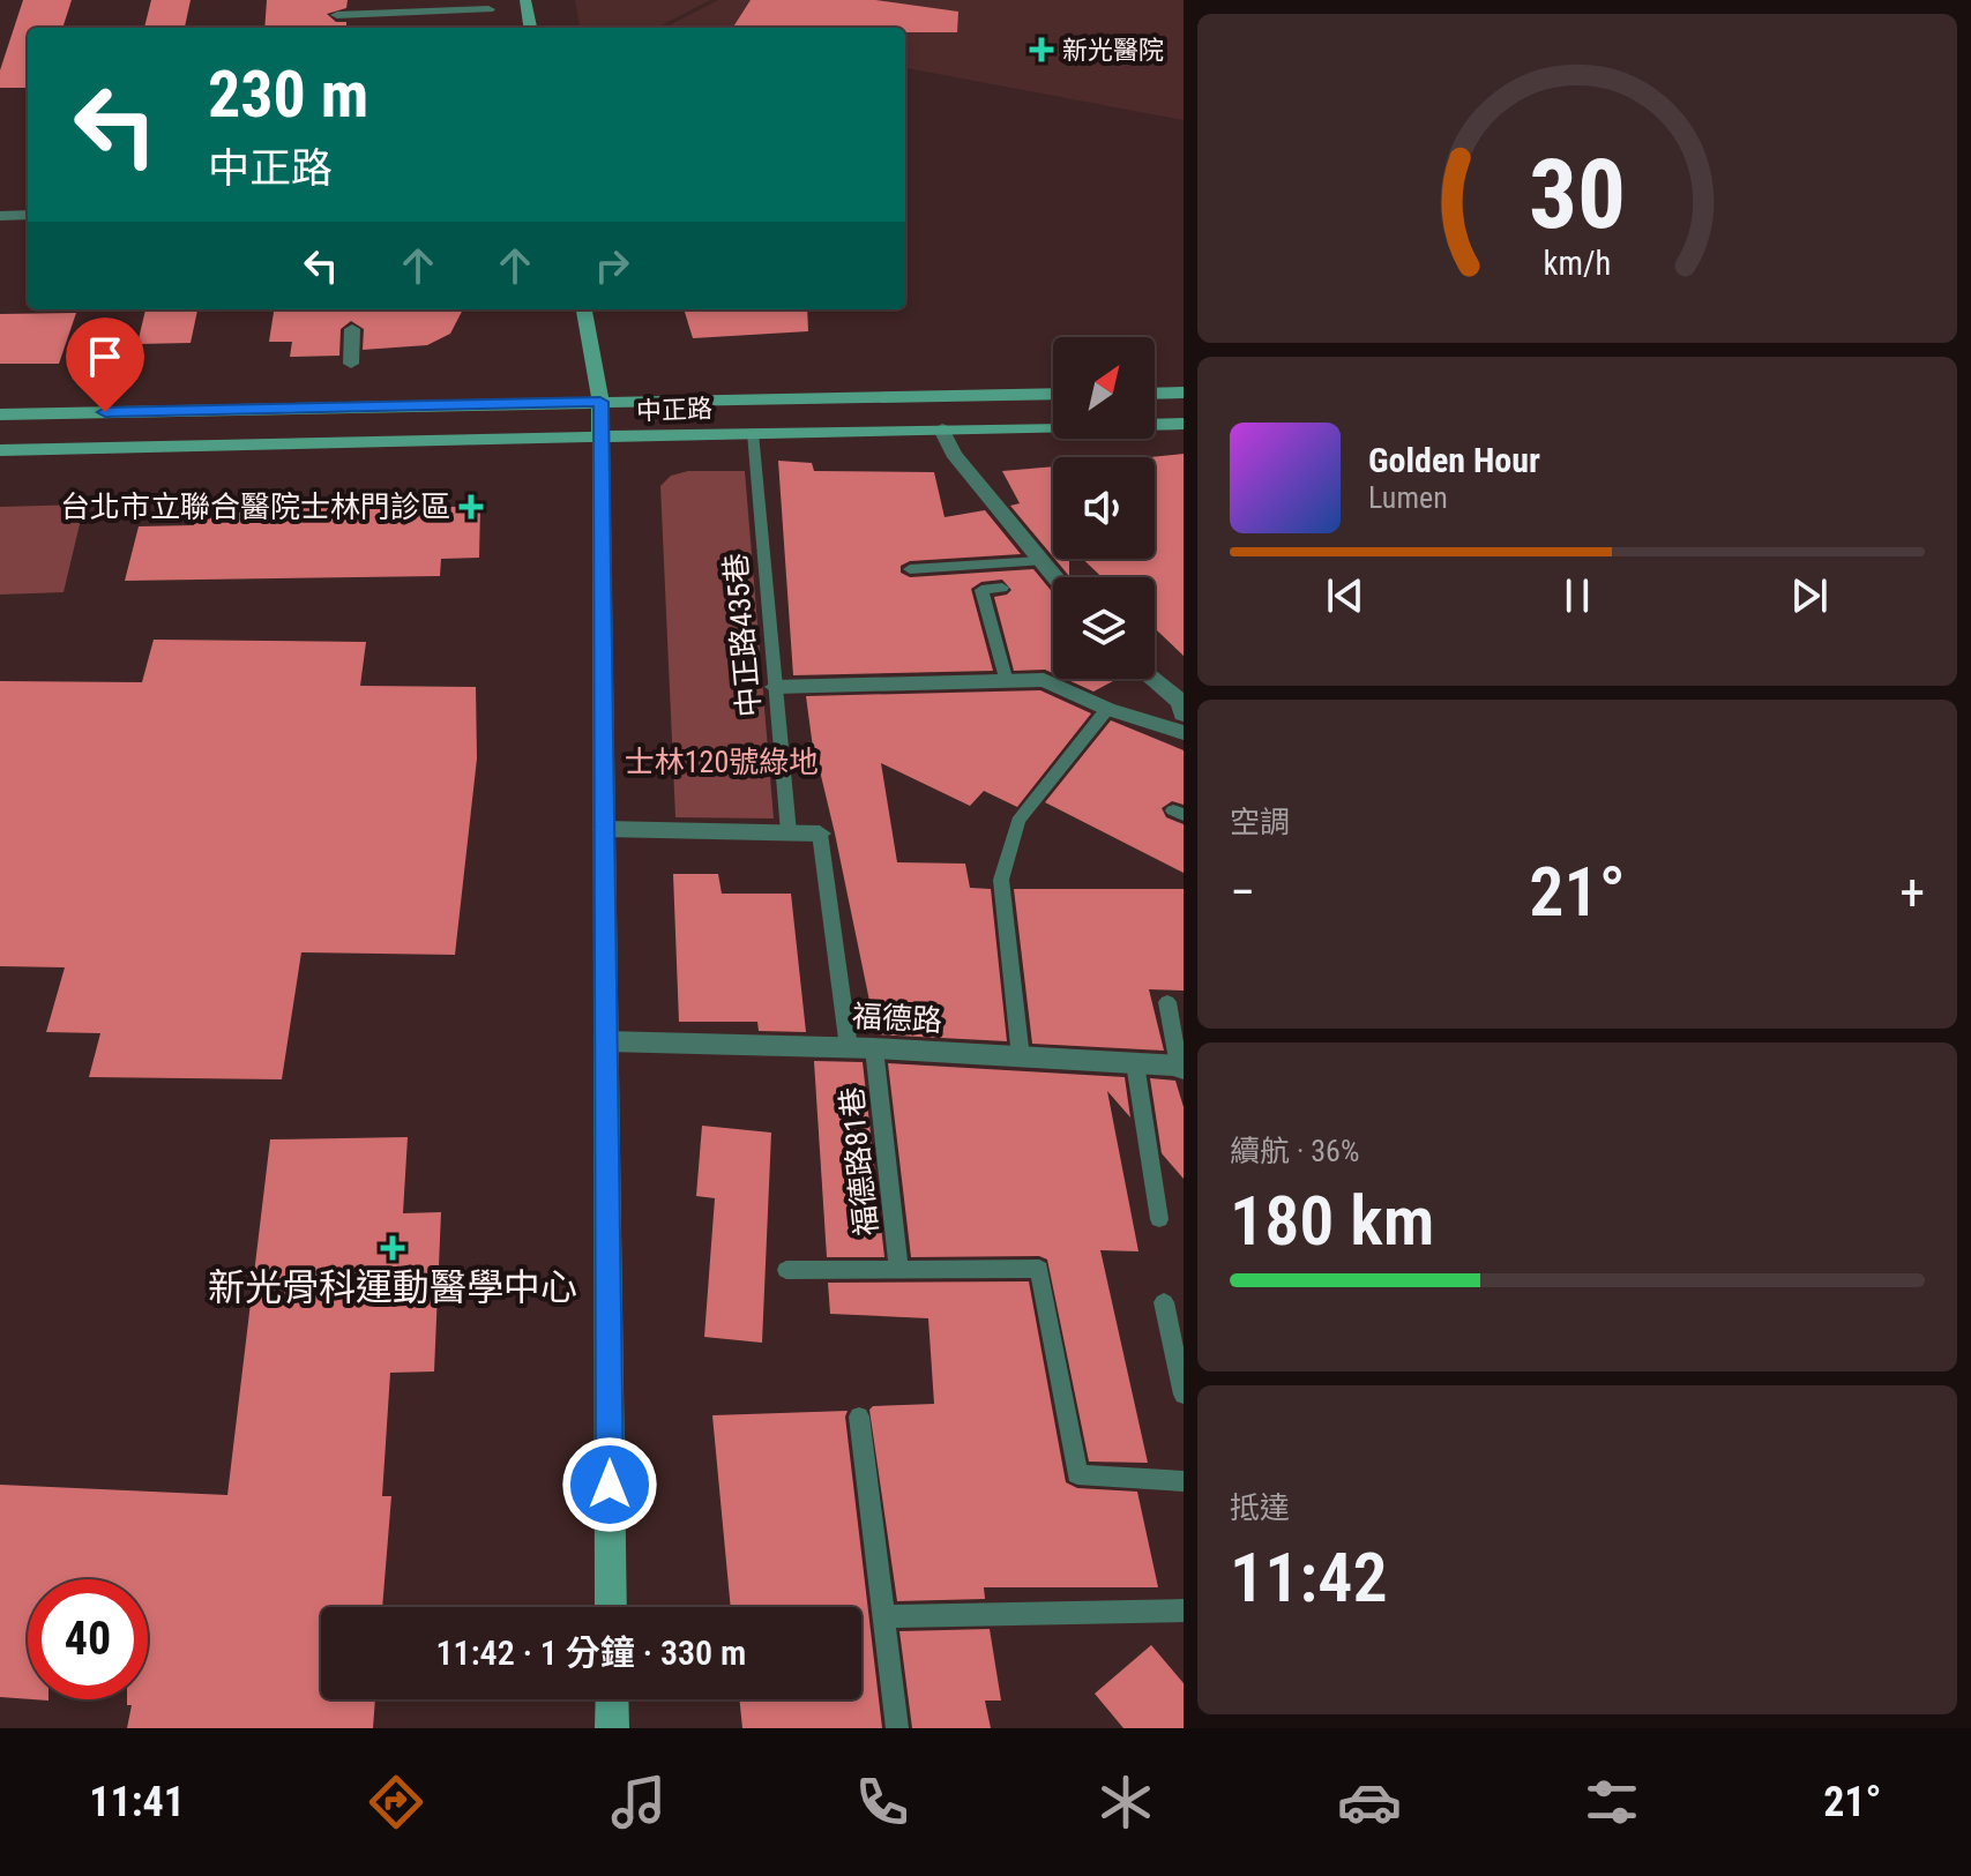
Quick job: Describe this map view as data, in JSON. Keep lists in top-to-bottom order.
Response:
{
  "streets": {
    "main road": ["中正路"],
    "street": ["福德路"],
    "lane": ["中正路435巷", "福德路81巷"]
  },
  "crossings": [
    ["中正路", "中正路435巷"],
    ["福德路", "福德路81巷"]
  ],
  "parks": ["士林120號綠地"],
  "places": {
    "health": ["新光醫院", "台北市立聯合醫院士林門診區", "新光骨科運動醫學中心"]
  },
  "north": "top right",
  "page": {
    "turn": ["230 m", "中正路"],
    "song": ["Golden Hour", "Lumen"],
    "tile": [
      "空調",
      ["續航 · 36%", "180 km"],
      ["抵達", "11:42"]
    ],
    "heat": ["−", "21°", "+"],
    "limit": "40",
    "trip": "11:42 · 1 分鐘 · 330 m",
    "tabs": ["11:41", "21°"],
    "gauge": ["30", "km/h"]
  }
}
